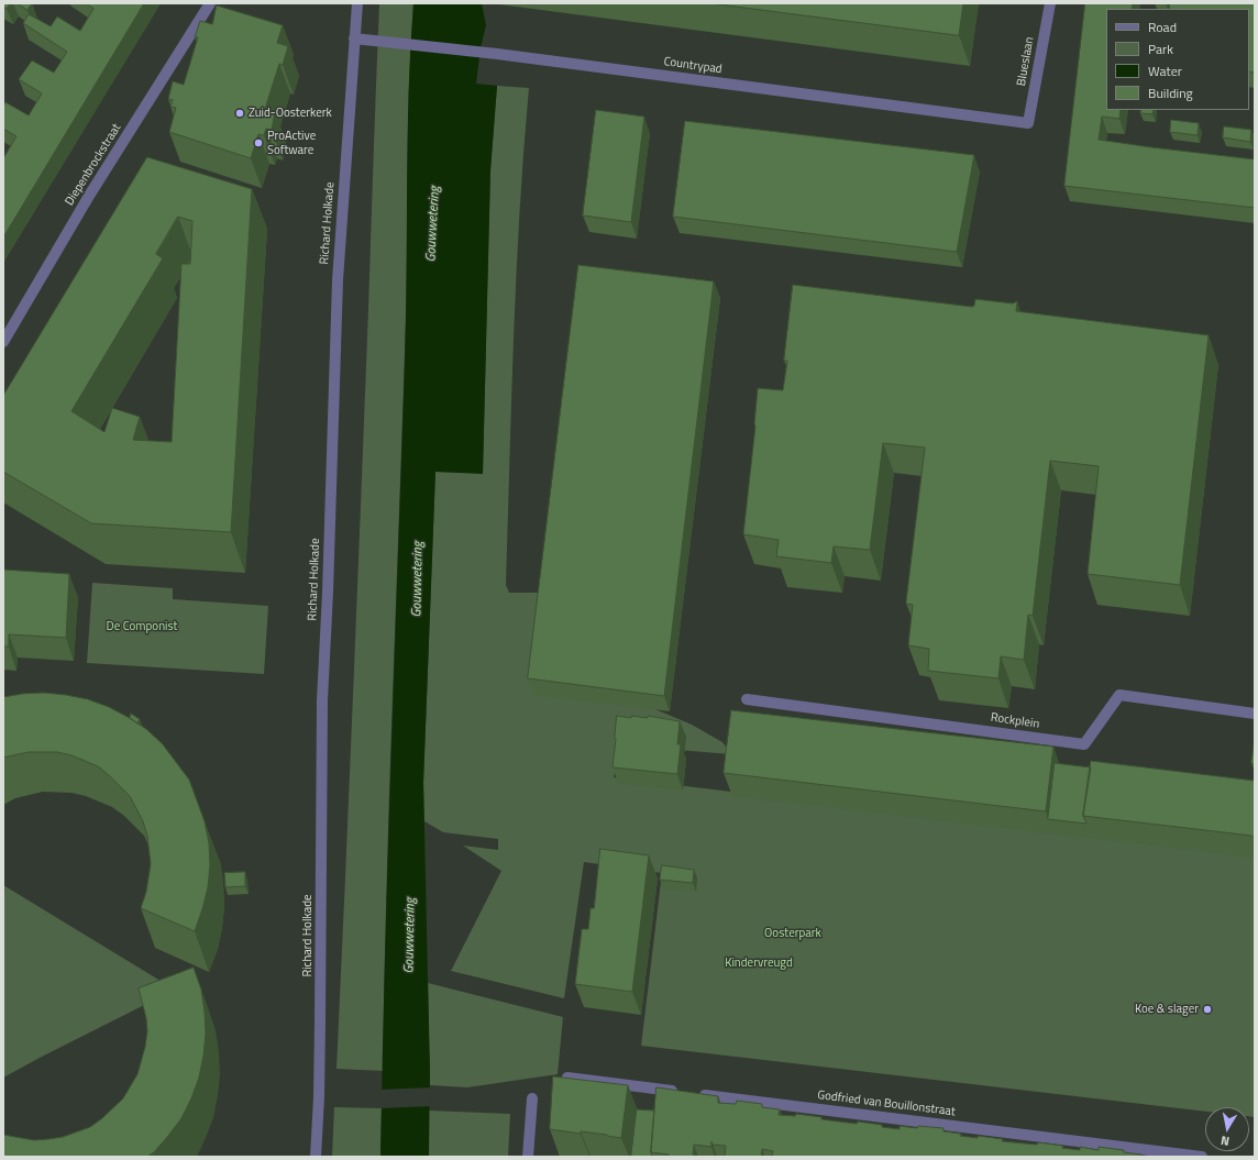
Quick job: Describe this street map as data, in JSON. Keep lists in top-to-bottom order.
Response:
{
  "streets": {
    "street": [
      "Blueslaan",
      "Countrypad",
      "Diepenbrockstraat",
      "Richard Holkade",
      "Rockplein",
      "Godfried van Bouillonstraat"
    ]
  },
  "crossings": [
    ["Blueslaan", "Countrypad"],
    ["Countrypad", "Richard Holkade"]
  ],
  "water": ["Gouwwetering"],
  "parks": ["De Componist", "Oosterpark", "Kindervreugd"],
  "places": ["Zuid-Oosterkerk", "ProActive Software", "Koe & slager"],
  "legend": [
    "Road",
    "Park",
    "Water",
    "Building"
  ],
  "north": "bottom"
}
